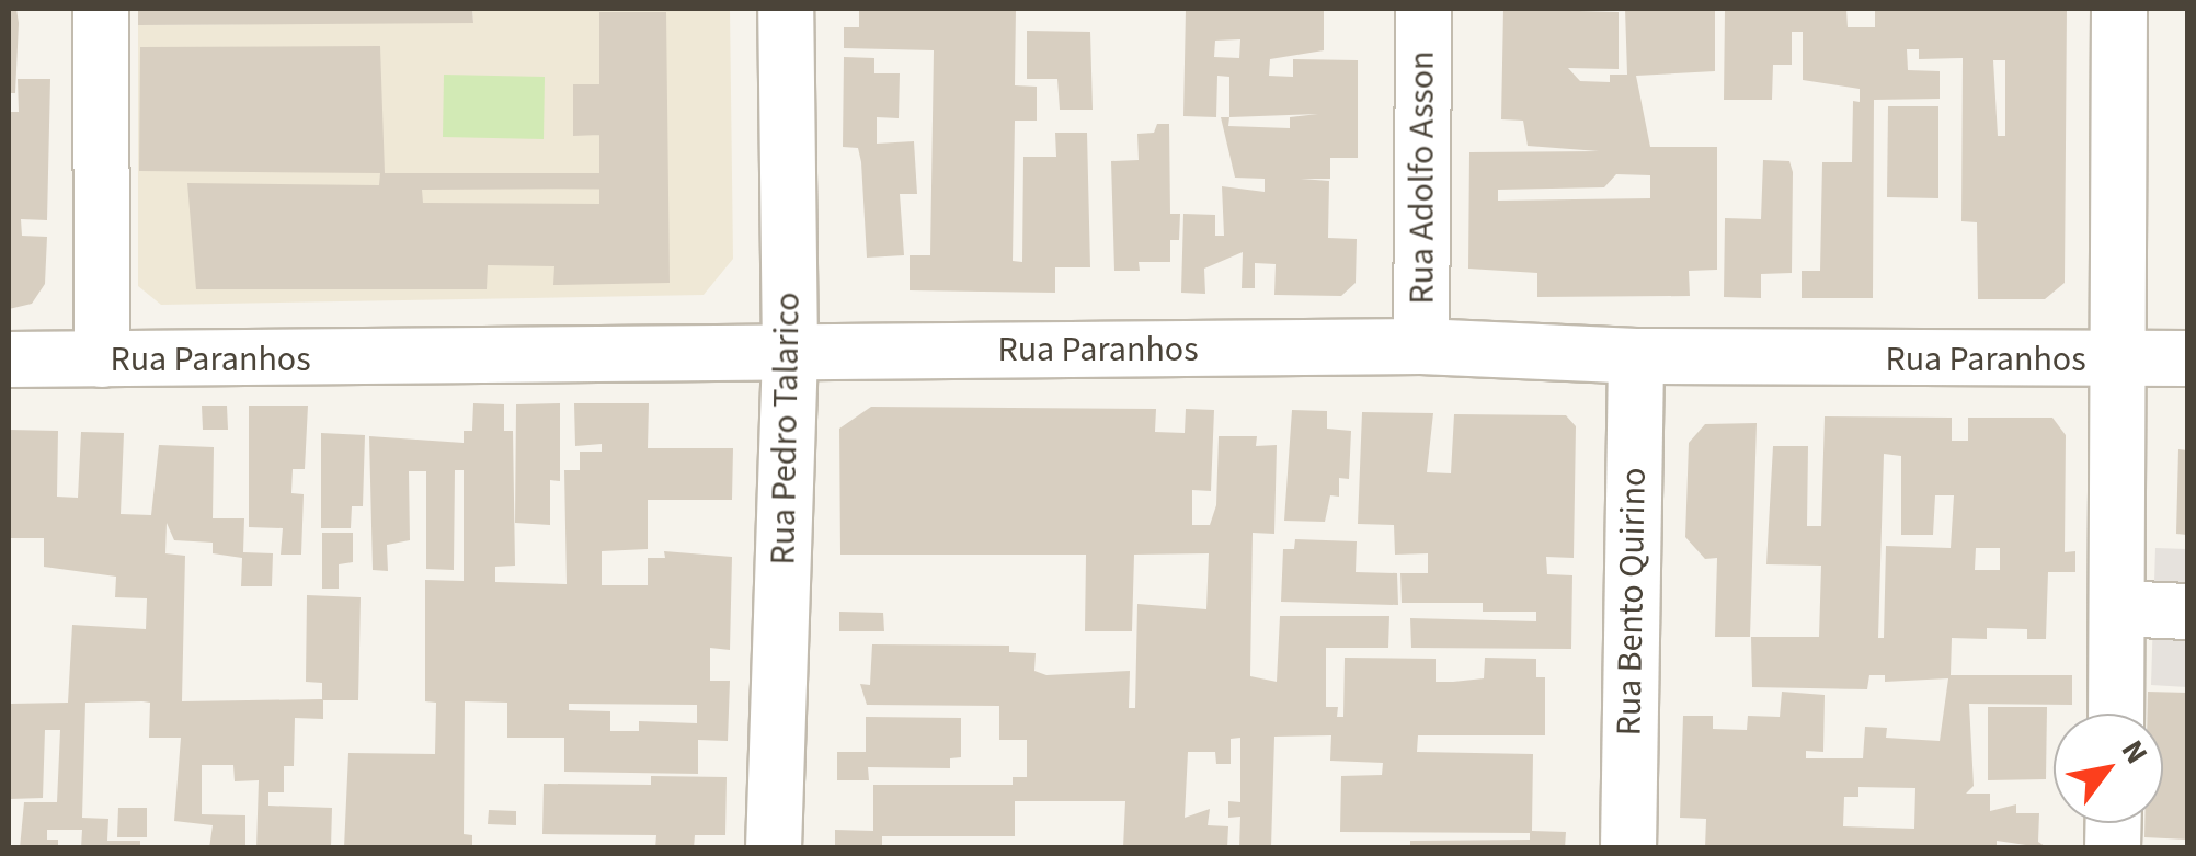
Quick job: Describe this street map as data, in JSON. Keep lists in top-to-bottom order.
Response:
{
  "streets": {
    "street": [
      "Rua Adolfo Asson",
      "Rua Paranhos",
      "Rua Pedro Talarico",
      "Rua Bento Quirino"
    ]
  },
  "crossings": [
    ["Rua Adolfo Asson", "Rua Paranhos"],
    ["Rua Paranhos", "Rua Pedro Talarico"],
    ["Rua Paranhos", "Rua Bento Quirino"]
  ],
  "north": "top right"
}
